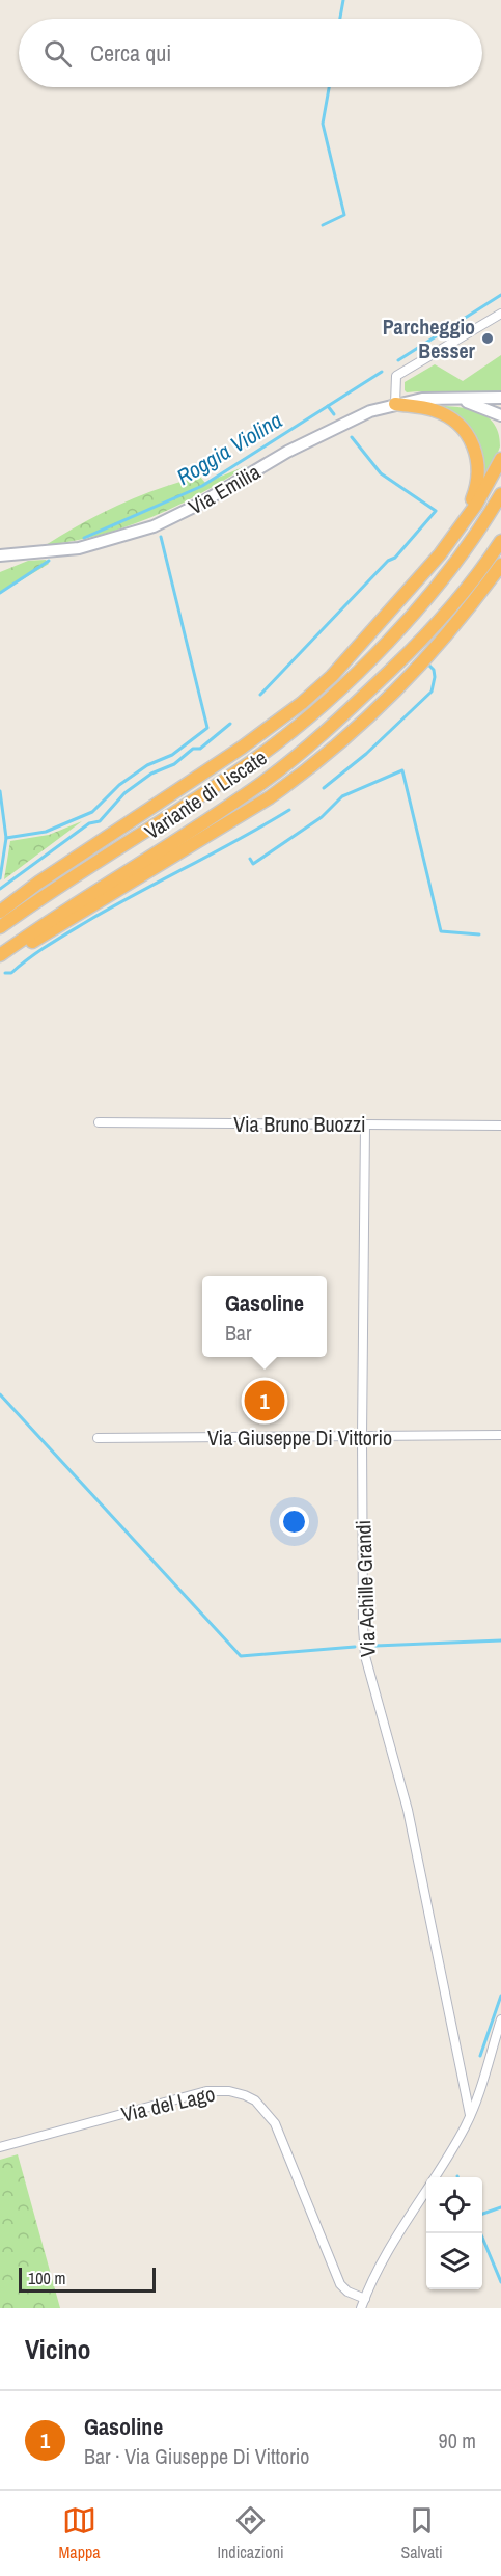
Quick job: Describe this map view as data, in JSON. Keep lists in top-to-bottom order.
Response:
{
  "streets": {
    "highway": ["Variante di Liscate"],
    "main road": ["Via Emilia"],
    "street": [
      "Via Bruno Buozzi",
      "Via Giuseppe Di Vittorio",
      "Via Achille Grandi",
      "Via del Lago"
    ]
  },
  "crossings": [
    ["Via Bruno Buozzi", "Via Achille Grandi"],
    ["Via Giuseppe Di Vittorio", "Via Achille Grandi"]
  ],
  "water": ["Roggia Violina"],
  "places": ["Parcheggio Besser"],
  "scale_bar": "100 m",
  "page": {
    "search": "Cerca qui",
    "popup": ["Gasoline", "Bar"],
    "pins": "1",
    "scale": "100 m",
    "heading": "Vicino",
    "list": [
      {
        "mark": "1",
        "name": "Gasoline",
        "note": "Bar · Via Giuseppe Di Vittorio",
        "value": "90 m"
      }
    ],
    "nav": ["Mappa", "Indicazioni", "Salvati"]
  }
}
